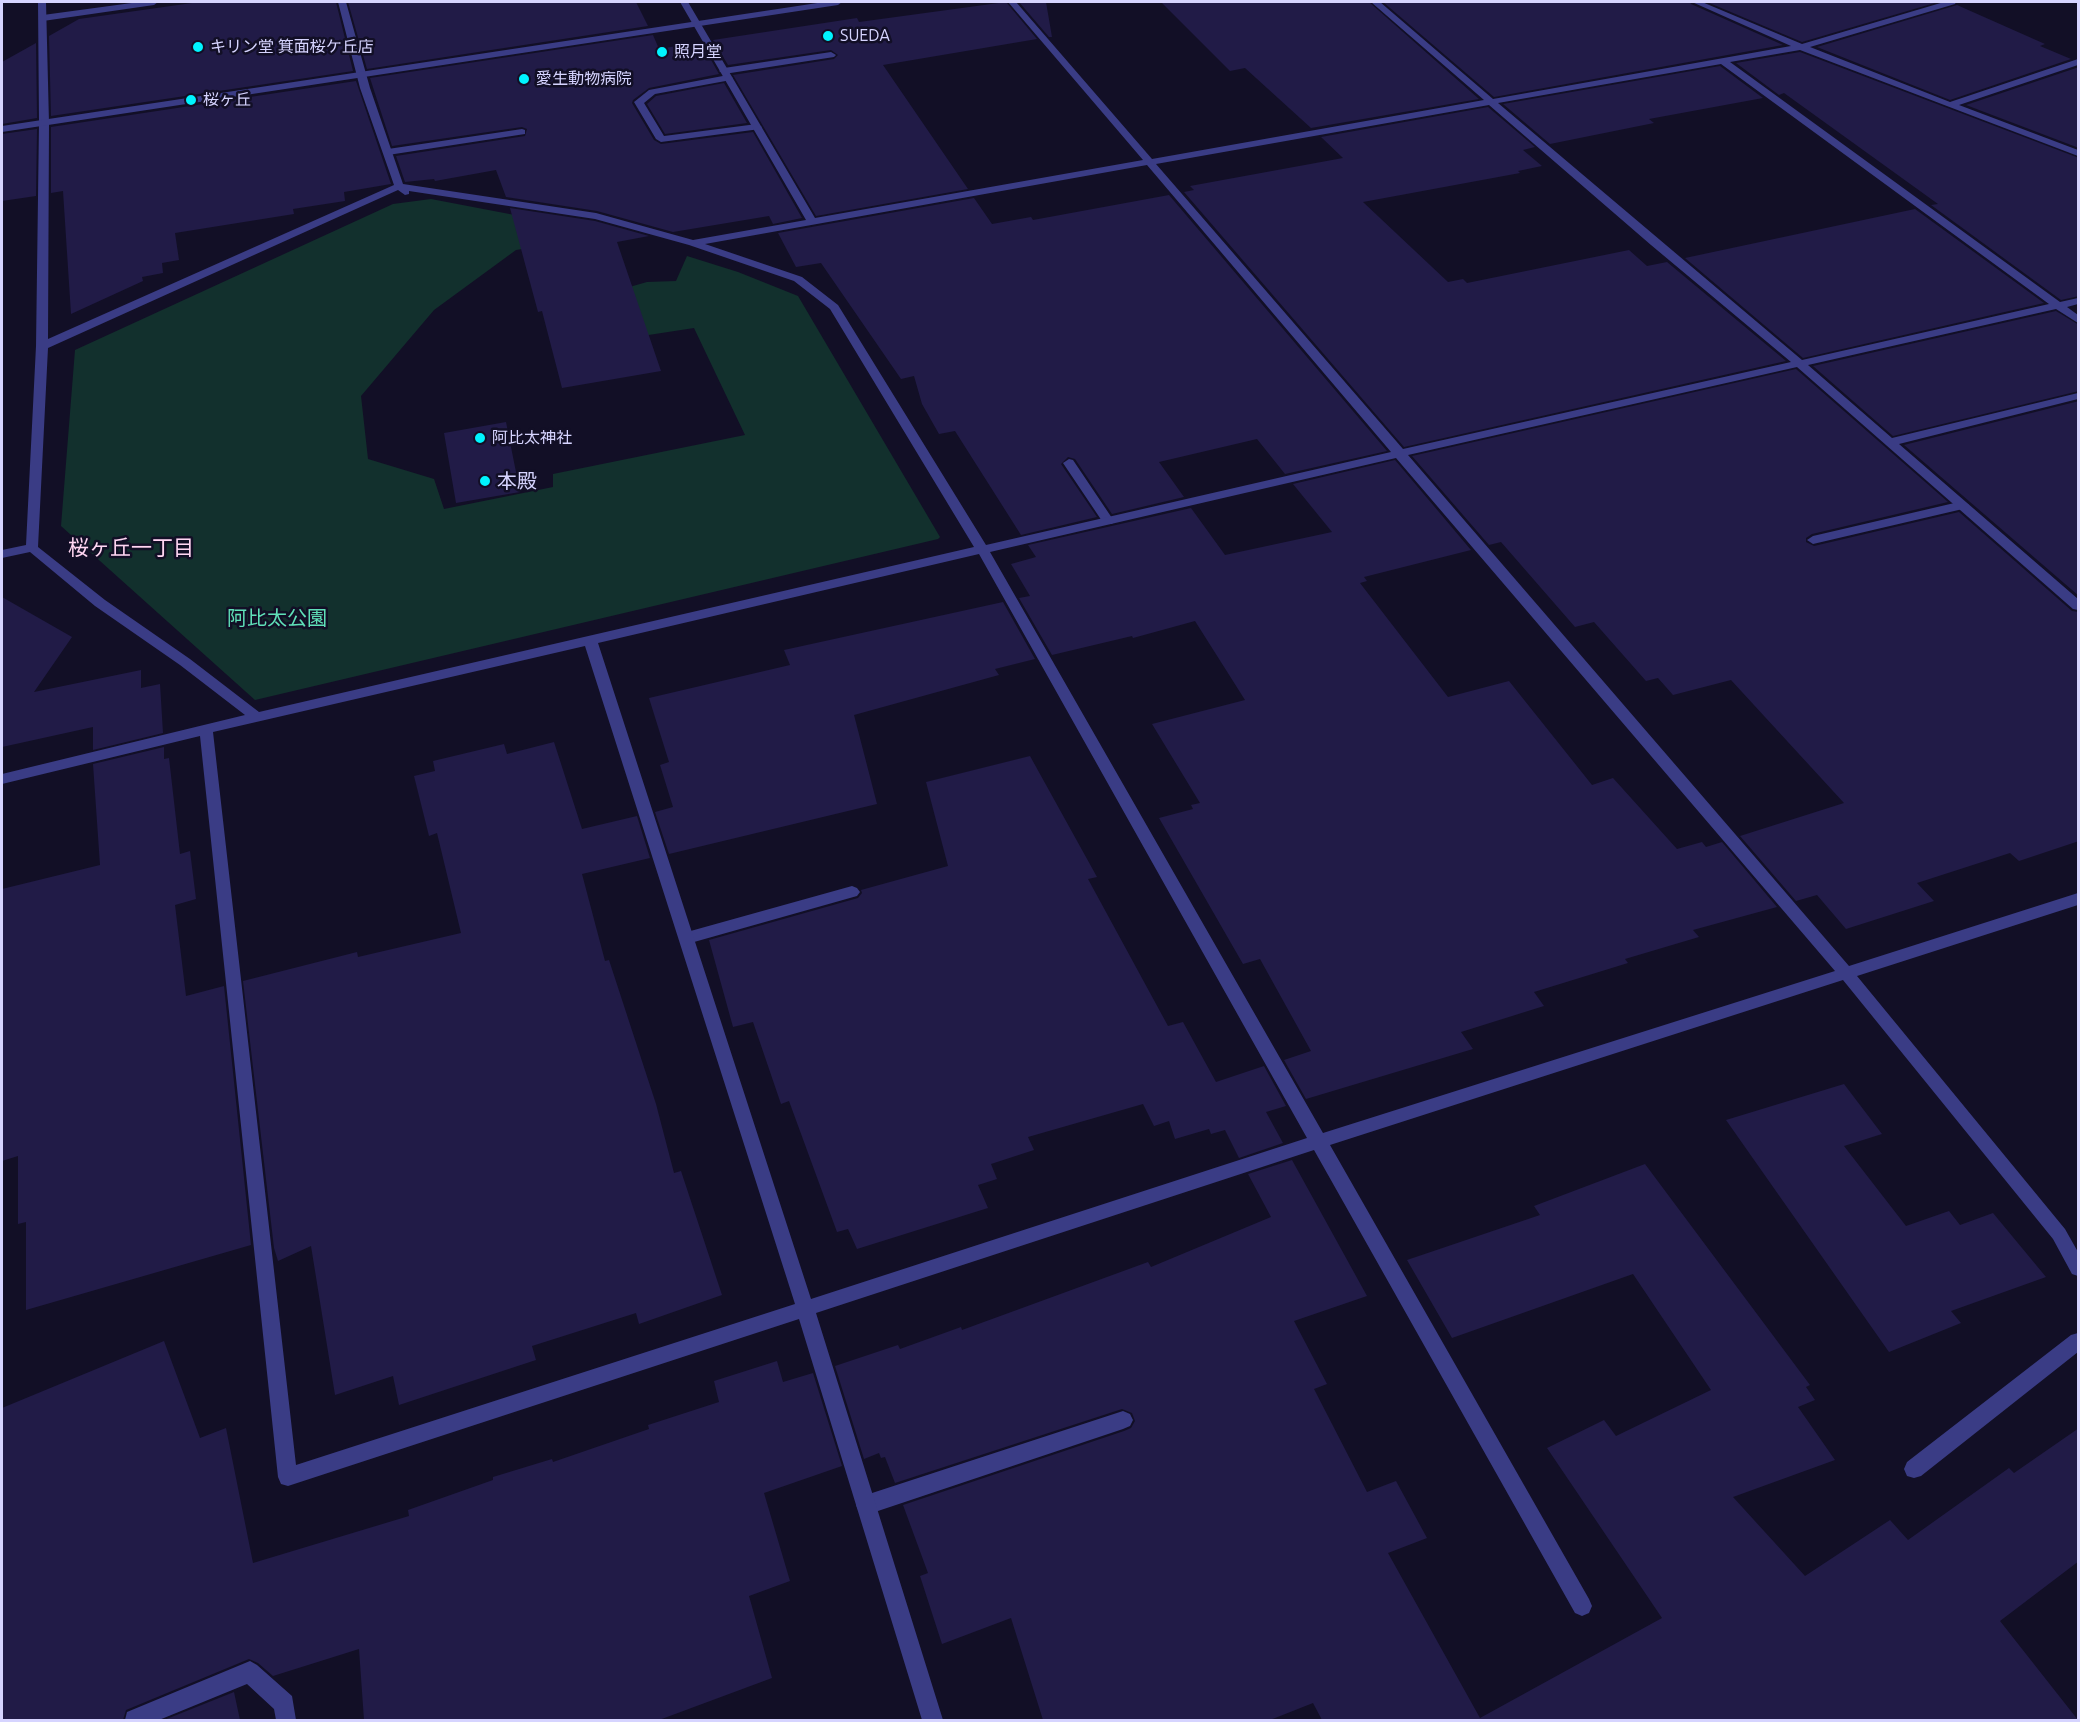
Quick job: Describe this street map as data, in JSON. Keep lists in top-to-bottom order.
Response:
{
  "districts": ["桜ヶ丘一丁目"],
  "parks": ["阿比太公園"],
  "places": [
    "SUEDA",
    "キリン堂 箕面桜ケ丘店",
    "照月堂",
    "愛生動物病院",
    "桜ヶ丘",
    "阿比太神社",
    "本殿"
  ]
}
